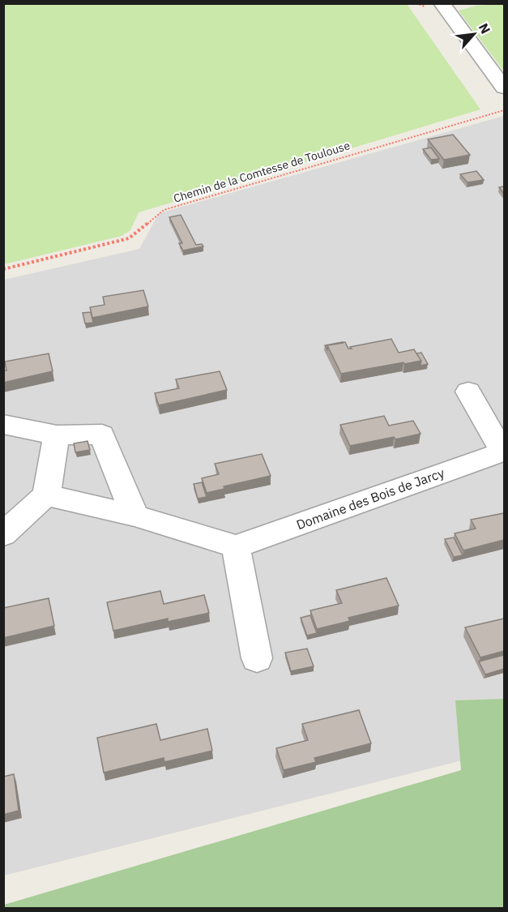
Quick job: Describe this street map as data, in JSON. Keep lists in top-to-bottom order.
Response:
{
  "streets": {
    "street": ["Domaine des Bois de Jarcy"],
    "path": ["Chemin de la Comtesse de Toulouse"]
  },
  "north": "top right"
}
